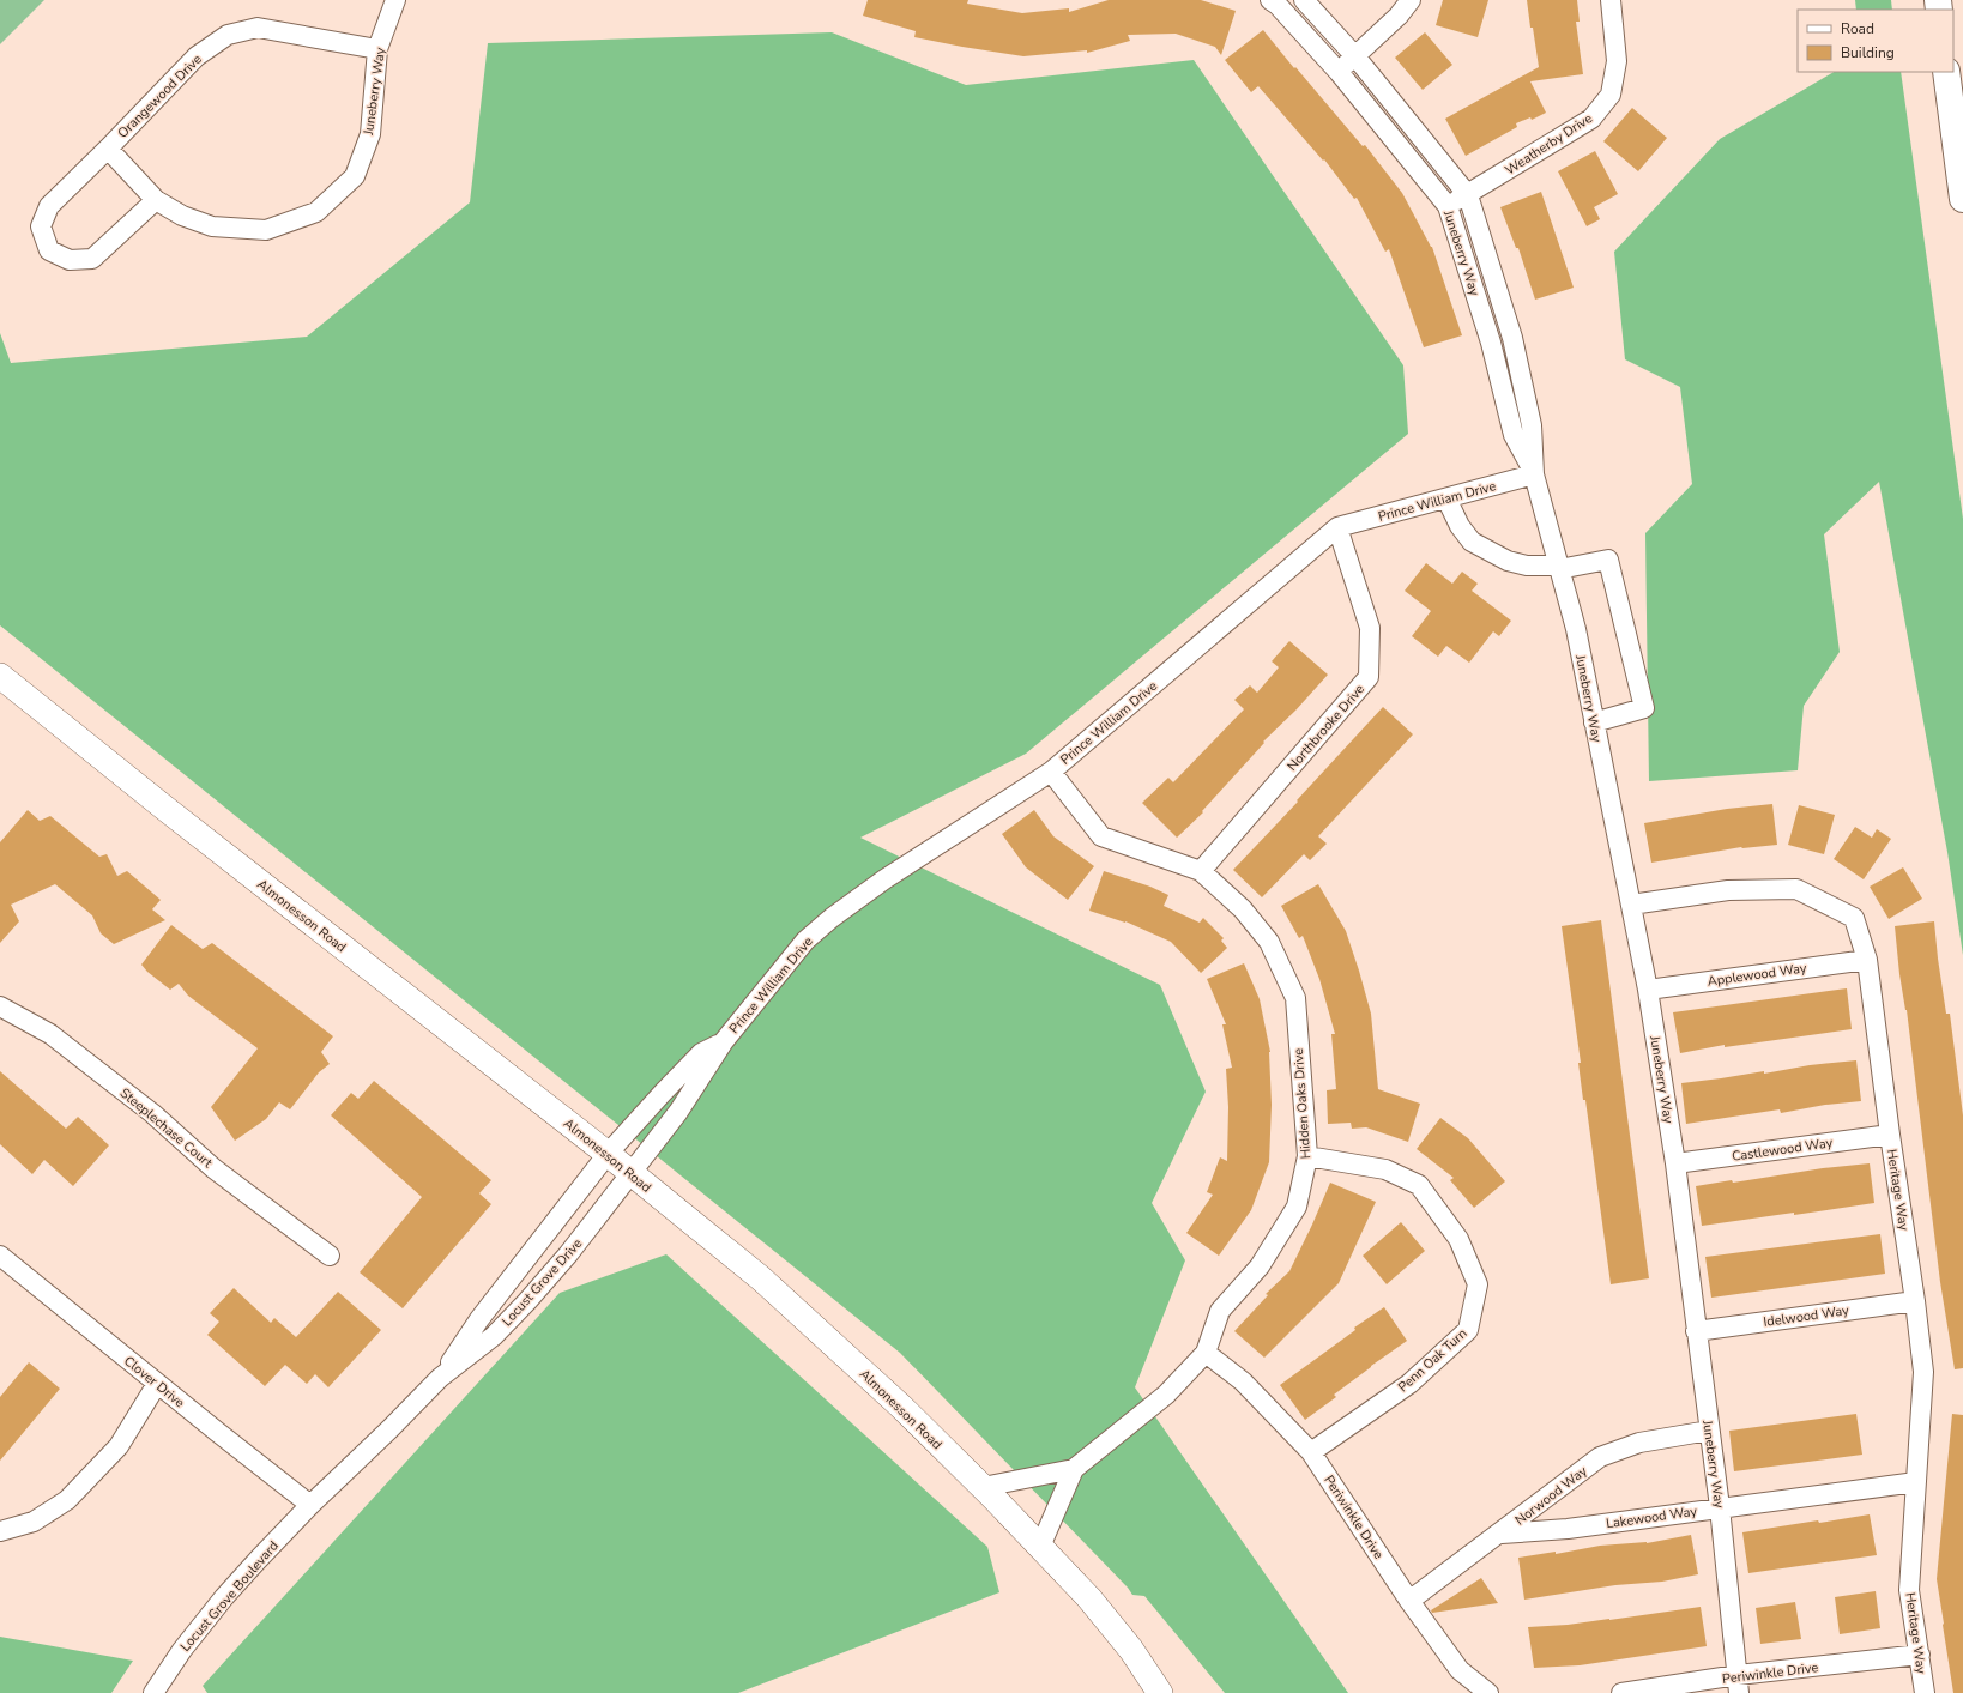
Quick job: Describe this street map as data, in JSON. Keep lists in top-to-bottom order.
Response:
{
  "streets": {
    "main road": ["Almonesson Road"],
    "street": [
      "Juneberry Way",
      "Orangewood Drive",
      "Weatherby Drive",
      "Prince William Drive",
      "Northbrooke Drive",
      "Applewood Way",
      "Hidden Oaks Drive",
      "Steeplechase Court",
      "Castlewood Way",
      "Heritage Way",
      "Locust Grove Drive",
      "Idelwood Way",
      "Penn Oak Turn",
      "Clover Drive",
      "Norwood Way",
      "Periwinkle Drive",
      "Lakewood Way",
      "Locust Grove Boulevard"
    ]
  },
  "crossings": [
    ["Juneberry Way", "Orangewood Drive"],
    ["Juneberry Way", "Weatherby Drive"],
    ["Juneberry Way", "Prince William Drive"],
    ["Juneberry Way", "Applewood Way"],
    ["Juneberry Way", "Castlewood Way"],
    ["Juneberry Way", "Heritage Way"],
    ["Juneberry Way", "Idelwood Way"],
    ["Juneberry Way", "Norwood Way"],
    ["Juneberry Way", "Periwinkle Drive"],
    ["Juneberry Way", "Lakewood Way"],
    ["Prince William Drive", "Northbrooke Drive"],
    ["Prince William Drive", "Almonesson Road"],
    ["Prince William Drive", "Hidden Oaks Drive"],
    ["Prince William Drive", "Locust Grove Drive"],
    ["Northbrooke Drive", "Hidden Oaks Drive"],
    ["Almonesson Road", "Hidden Oaks Drive"],
    ["Almonesson Road", "Locust Grove Drive"],
    ["Applewood Way", "Heritage Way"],
    ["Hidden Oaks Drive", "Penn Oak Turn"],
    ["Hidden Oaks Drive", "Periwinkle Drive"],
    ["Castlewood Way", "Heritage Way"],
    ["Heritage Way", "Idelwood Way"],
    ["Heritage Way", "Periwinkle Drive"],
    ["Heritage Way", "Lakewood Way"],
    ["Locust Grove Drive", "Clover Drive"],
    ["Locust Grove Drive", "Locust Grove Boulevard"],
    ["Penn Oak Turn", "Periwinkle Drive"],
    ["Clover Drive", "Locust Grove Boulevard"],
    ["Norwood Way", "Periwinkle Drive"],
    ["Norwood Way", "Lakewood Way"]
  ],
  "legend": ["Road", "Building"]
}
